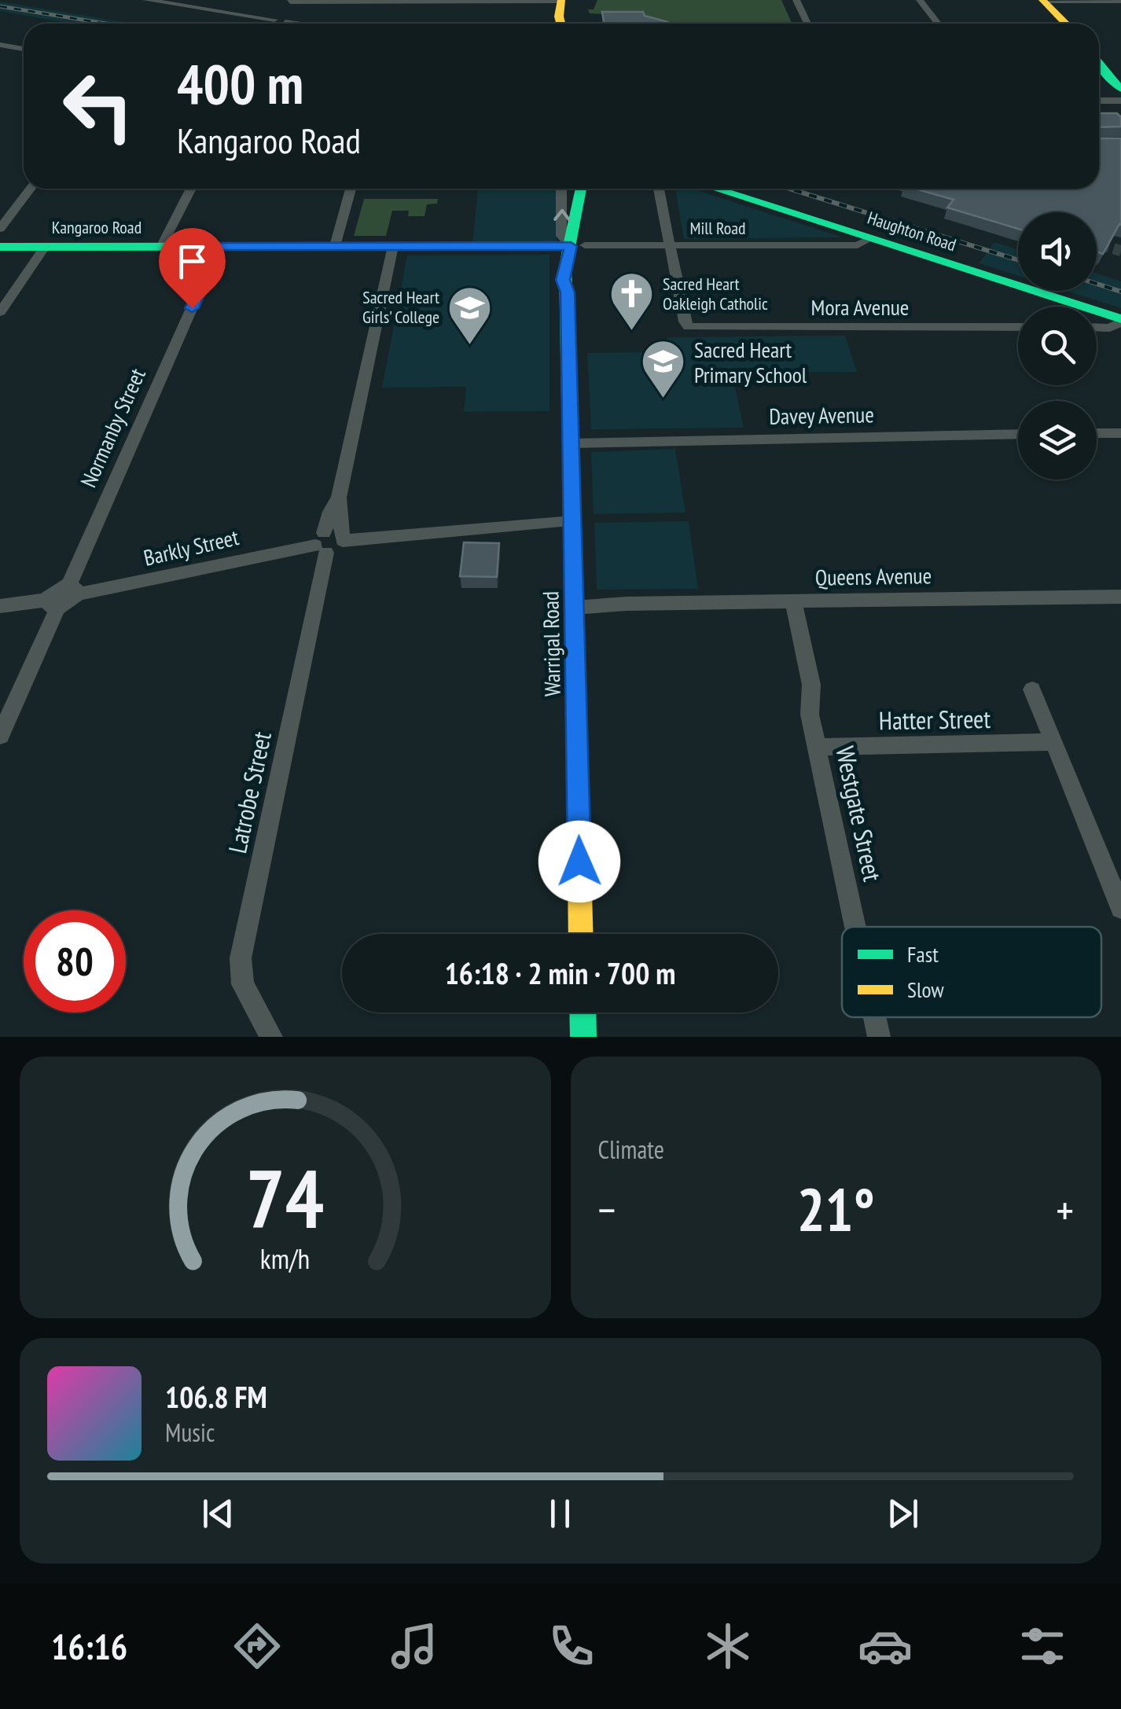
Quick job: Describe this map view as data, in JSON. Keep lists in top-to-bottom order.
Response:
{
  "streets": {
    "main road": ["Kangaroo Road", "Haughton Road", "Warrigal Road"],
    "street": [
      "Mill Road",
      "Mora Avenue",
      "Davey Avenue",
      "Normanby Street",
      "Barkly Street",
      "Queens Avenue",
      "Hatter Street",
      "Latrobe Street",
      "Westgate Street"
    ]
  },
  "crossings": [
    ["Kangaroo Road", "Mill Road"],
    ["Kangaroo Road", "Normanby Street"],
    ["Kangaroo Road", "Warrigal Road"],
    ["Kangaroo Road", "Latrobe Street"],
    ["Mill Road", "Haughton Road"],
    ["Mill Road", "Mora Avenue"],
    ["Mill Road", "Warrigal Road"],
    ["Davey Avenue", "Warrigal Road"],
    ["Normanby Street", "Barkly Street"],
    ["Barkly Street", "Warrigal Road"],
    ["Barkly Street", "Latrobe Street"],
    ["Queens Avenue", "Warrigal Road"],
    ["Queens Avenue", "Westgate Street"],
    ["Hatter Street", "Westgate Street"]
  ],
  "places": {
    "church": ["Sacred Heart Oakleigh Catholic"],
    "school or university": ["Sacred Heart Girls' College", "Sacred Heart Primary School"]
  },
  "legend": ["Fast", "Slow"],
  "page": {
    "turn": ["400 m", "Kangaroo Road"],
    "limit": "80",
    "trip": "16:18 · 2 min · 700 m",
    "tile": "Climate",
    "heat": ["−", "21°", "+"],
    "song": ["106.8 FM", "Music"],
    "tabs": "16:16",
    "gauge": ["74", "km/h"]
  }
}
